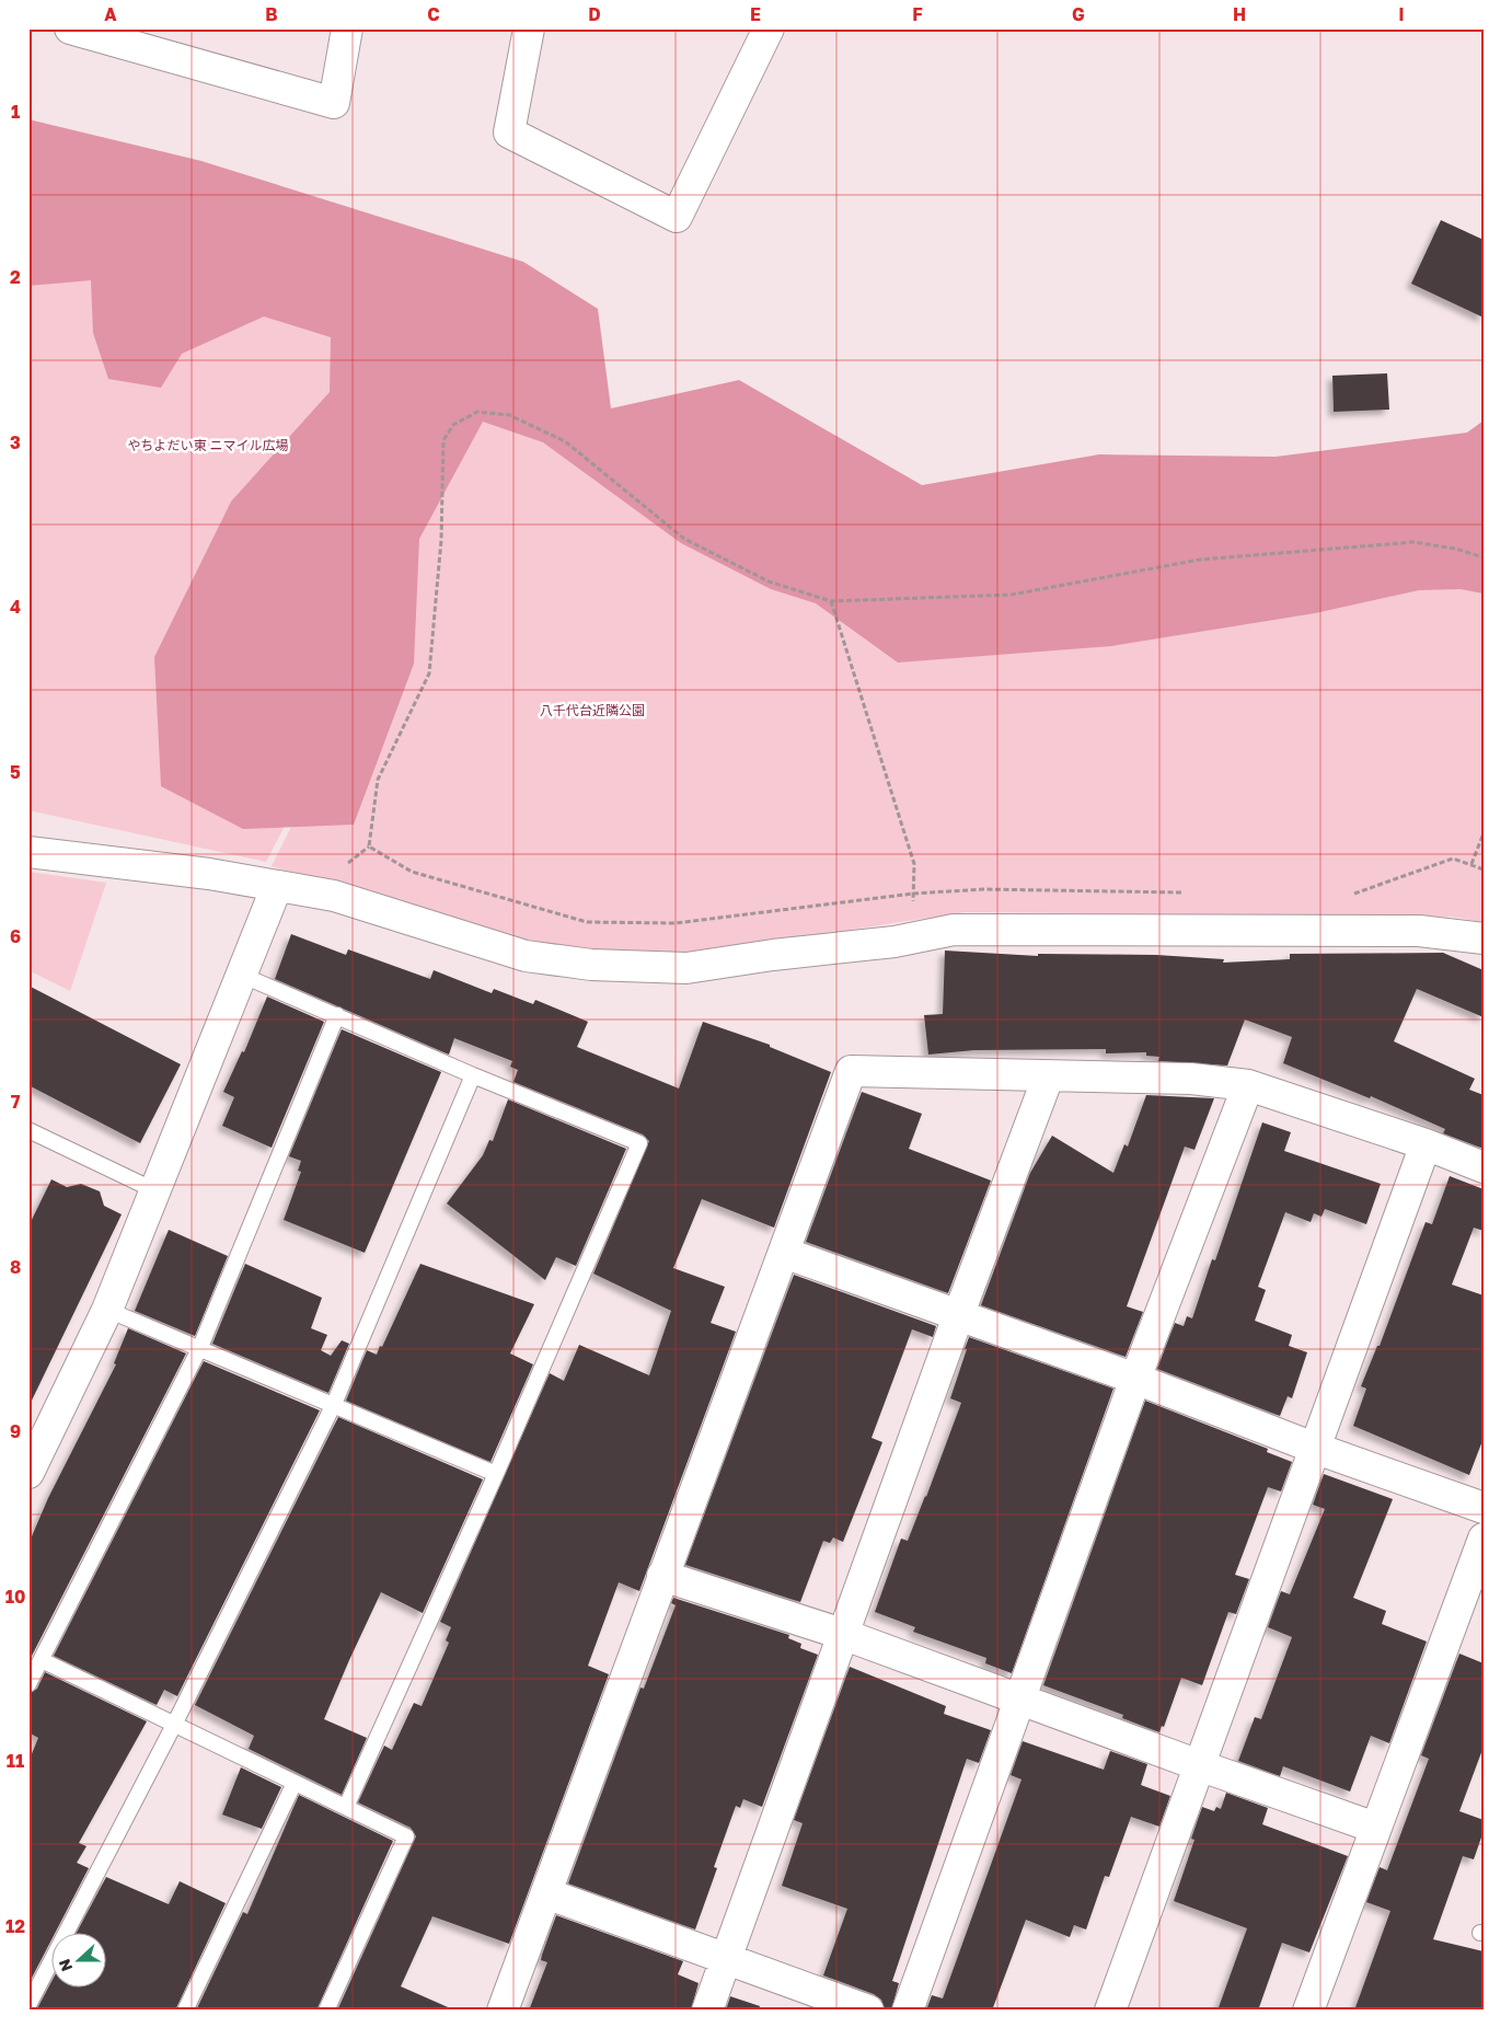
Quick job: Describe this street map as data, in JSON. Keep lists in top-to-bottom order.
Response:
{
  "parks": ["やちよだい東 ニマイル広場", "八千代台近隣公園"],
  "north": "left",
  "grid": {
    "columns": [
      "A",
      "B",
      "C",
      "D",
      "E",
      "F",
      "G",
      "H",
      "I"
    ],
    "rows": [
      "1",
      "2",
      "3",
      "4",
      "5",
      "6",
      "7",
      "8",
      "9",
      "10",
      "11",
      "12"
    ]
  }
}
